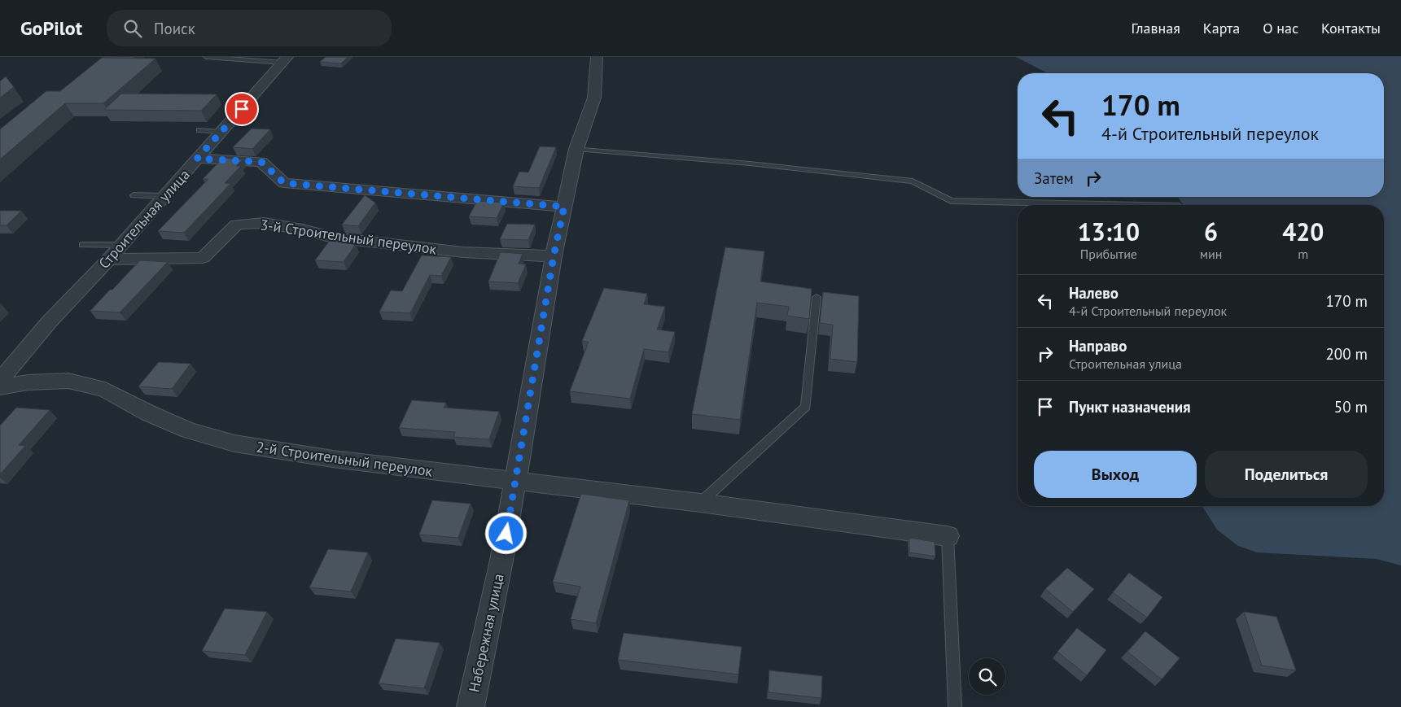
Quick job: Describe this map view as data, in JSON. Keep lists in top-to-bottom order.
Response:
{
  "streets": {
    "street": [
      "Строительная улица",
      "3-й Строительный переулок",
      "2-й Строительный переулок",
      "Набережная улица"
    ]
  },
  "crossings": [
    ["Строительная улица", "3-й Строительный переулок"],
    ["3-й Строительный переулок", "Набережная улица"],
    ["2-й Строительный переулок", "Набережная улица"]
  ],
  "page": {
    "header": "GoPilot",
    "search": "Поиск",
    "nav": [
      "Главная",
      "Карта",
      "О нас",
      "Контакты"
    ],
    "turn": ["170 m", "4-й Строительный переулок"],
    "then": "Затем",
    "eta": [
      "13:10",
      "Прибытие",
      "6",
      "мин",
      "420",
      "m"
    ],
    "list": [
      {
        "name": "Налево",
        "note": "4-й Строительный переулок",
        "value": "170 m"
      },
      {
        "name": "Направо",
        "note": "Строительная улица",
        "value": "200 m"
      },
      {
        "name": "Пункт назначения",
        "value": "50 m"
      }
    ],
    "buttons": ["Выход", "Поделиться"]
  }
}
